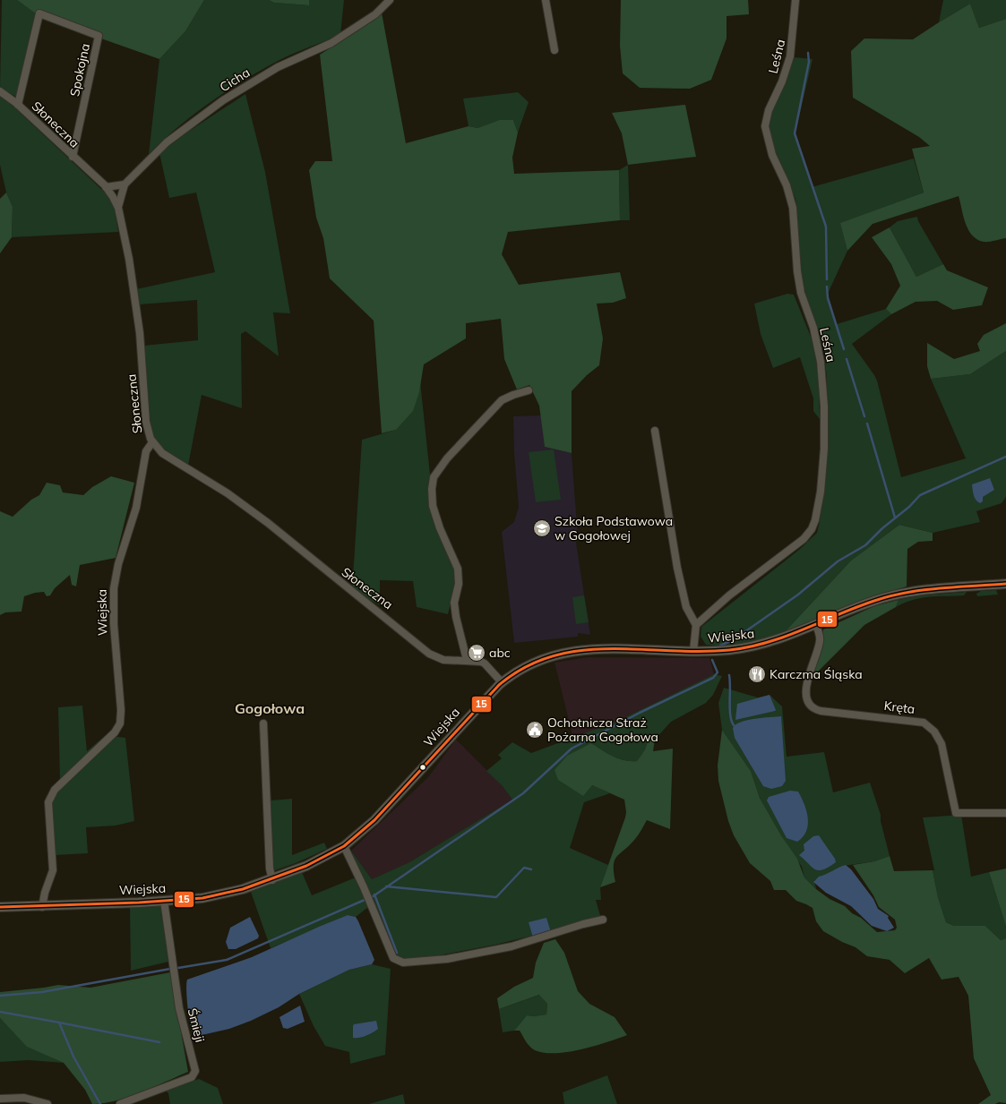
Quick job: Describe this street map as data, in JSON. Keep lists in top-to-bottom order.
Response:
{
  "streets": {
    "street": [
      "Leśna",
      "Spokojna",
      "Cicha",
      "Słoneczna",
      "Wiejska",
      "Kręta",
      "Śmieji"
    ]
  },
  "crossings": [
    ["Spokojna", "Słoneczna"],
    ["Cicha", "Słoneczna"],
    ["Słoneczna", "Wiejska"],
    ["Wiejska", "Kręta"],
    ["Wiejska", "Śmieji"]
  ],
  "districts": ["Gogołowa"],
  "places": {
    "school or university": ["Szkoła Podstawowa w Gogołowej"],
    "supermarket": ["abc"],
    "restaurant": ["Karczma Śląska"],
    "public building": ["Ochotnicza Straż Pożarna Gogołowa"]
  },
  "lines": ["transit line 15"]
}
